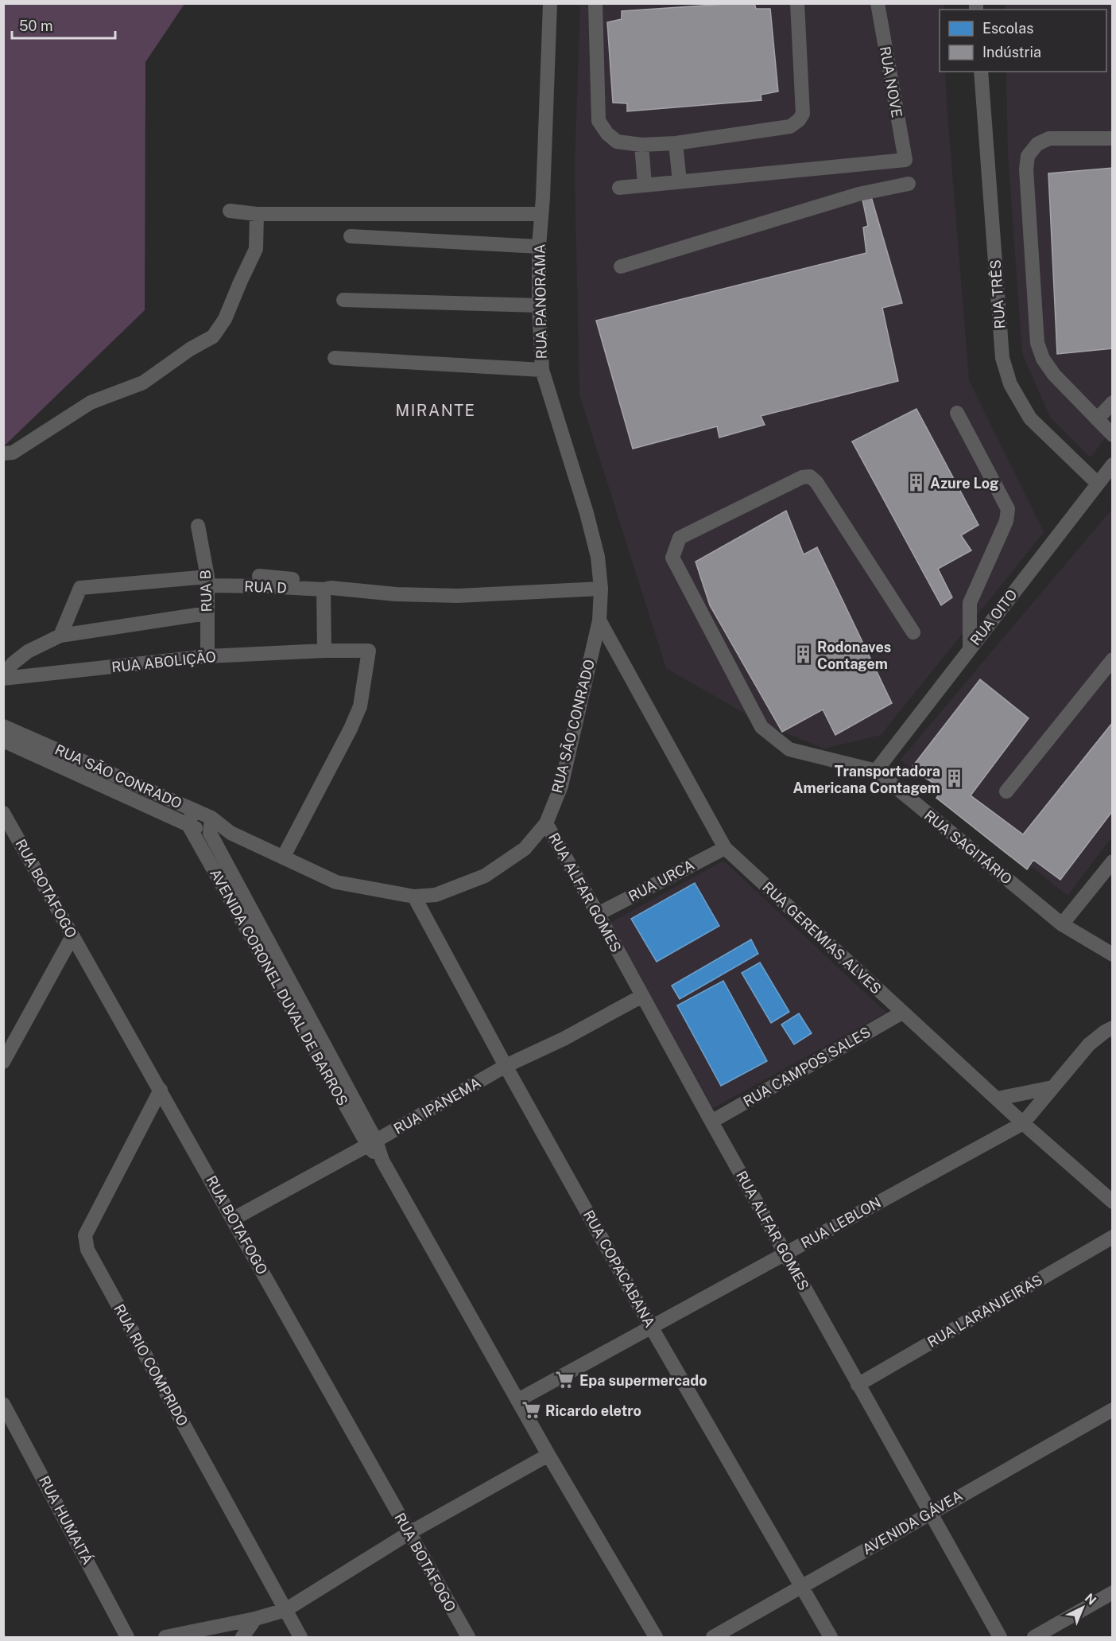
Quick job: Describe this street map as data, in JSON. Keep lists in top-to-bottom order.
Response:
{
  "streets": {
    "street": [
      "RUA NOVE",
      "RUA TRÊS",
      "RUA PANORAMA",
      "RUA D",
      "RUA B",
      "RUA OITO",
      "RUA ABOLIÇÃO",
      "RUA SÃO CONRADO",
      "RUA SAGITÁRIO",
      "RUA URCA",
      "RUA BOTAFOGO",
      "RUA ALFAR GOMES",
      "RUA GEREMIAS ALVES",
      "AVENIDA CORONEL DUVAL DE BARROS",
      "RUA CAMPOS SALES",
      "RUA IPANEMA",
      "RUA LEBLON",
      "RUA COPACABANA",
      "RUA LARANJEIRAS",
      "RUA RIO COMPRIDO",
      "RUA HUMAITÁ",
      "AVENIDA GÁVEA"
    ]
  },
  "crossings": [
    ["RUA TRÊS", "RUA OITO"],
    ["RUA PANORAMA", "RUA SÃO CONRADO"],
    ["RUA PANORAMA", "RUA GEREMIAS ALVES"],
    ["RUA D", "RUA B"],
    ["RUA B", "RUA ABOLIÇÃO"],
    ["RUA OITO", "RUA SAGITÁRIO"],
    ["RUA ABOLIÇÃO", "RUA SÃO CONRADO"],
    ["RUA SÃO CONRADO", "RUA ALFAR GOMES"],
    ["RUA SÃO CONRADO", "RUA GEREMIAS ALVES"],
    ["RUA SÃO CONRADO", "AVENIDA CORONEL DUVAL DE BARROS"],
    ["RUA SÃO CONRADO", "RUA COPACABANA"],
    ["RUA URCA", "RUA ALFAR GOMES"],
    ["RUA URCA", "RUA GEREMIAS ALVES"],
    ["RUA BOTAFOGO", "RUA IPANEMA"],
    ["RUA BOTAFOGO", "RUA RIO COMPRIDO"],
    ["RUA ALFAR GOMES", "RUA CAMPOS SALES"],
    ["RUA ALFAR GOMES", "RUA IPANEMA"],
    ["RUA ALFAR GOMES", "RUA LEBLON"],
    ["RUA ALFAR GOMES", "RUA LARANJEIRAS"],
    ["RUA ALFAR GOMES", "AVENIDA GÁVEA"],
    ["RUA GEREMIAS ALVES", "RUA CAMPOS SALES"],
    ["RUA GEREMIAS ALVES", "RUA LEBLON"],
    ["AVENIDA CORONEL DUVAL DE BARROS", "RUA IPANEMA"],
    ["AVENIDA CORONEL DUVAL DE BARROS", "RUA LEBLON"],
    ["RUA IPANEMA", "RUA COPACABANA"],
    ["RUA LEBLON", "RUA COPACABANA"],
    ["RUA COPACABANA", "AVENIDA GÁVEA"]
  ],
  "districts": ["MIRANTE"],
  "places": {
    "building": ["Azure Log", "Rodonaves Contagem", "Transportadora Americana Contagem"],
    "supermarket": ["Epa supermercado", "Ricardo eletro"]
  },
  "legend": ["Escolas", "Indústria"],
  "scale_bar": "50 m",
  "north": "top right"
}
